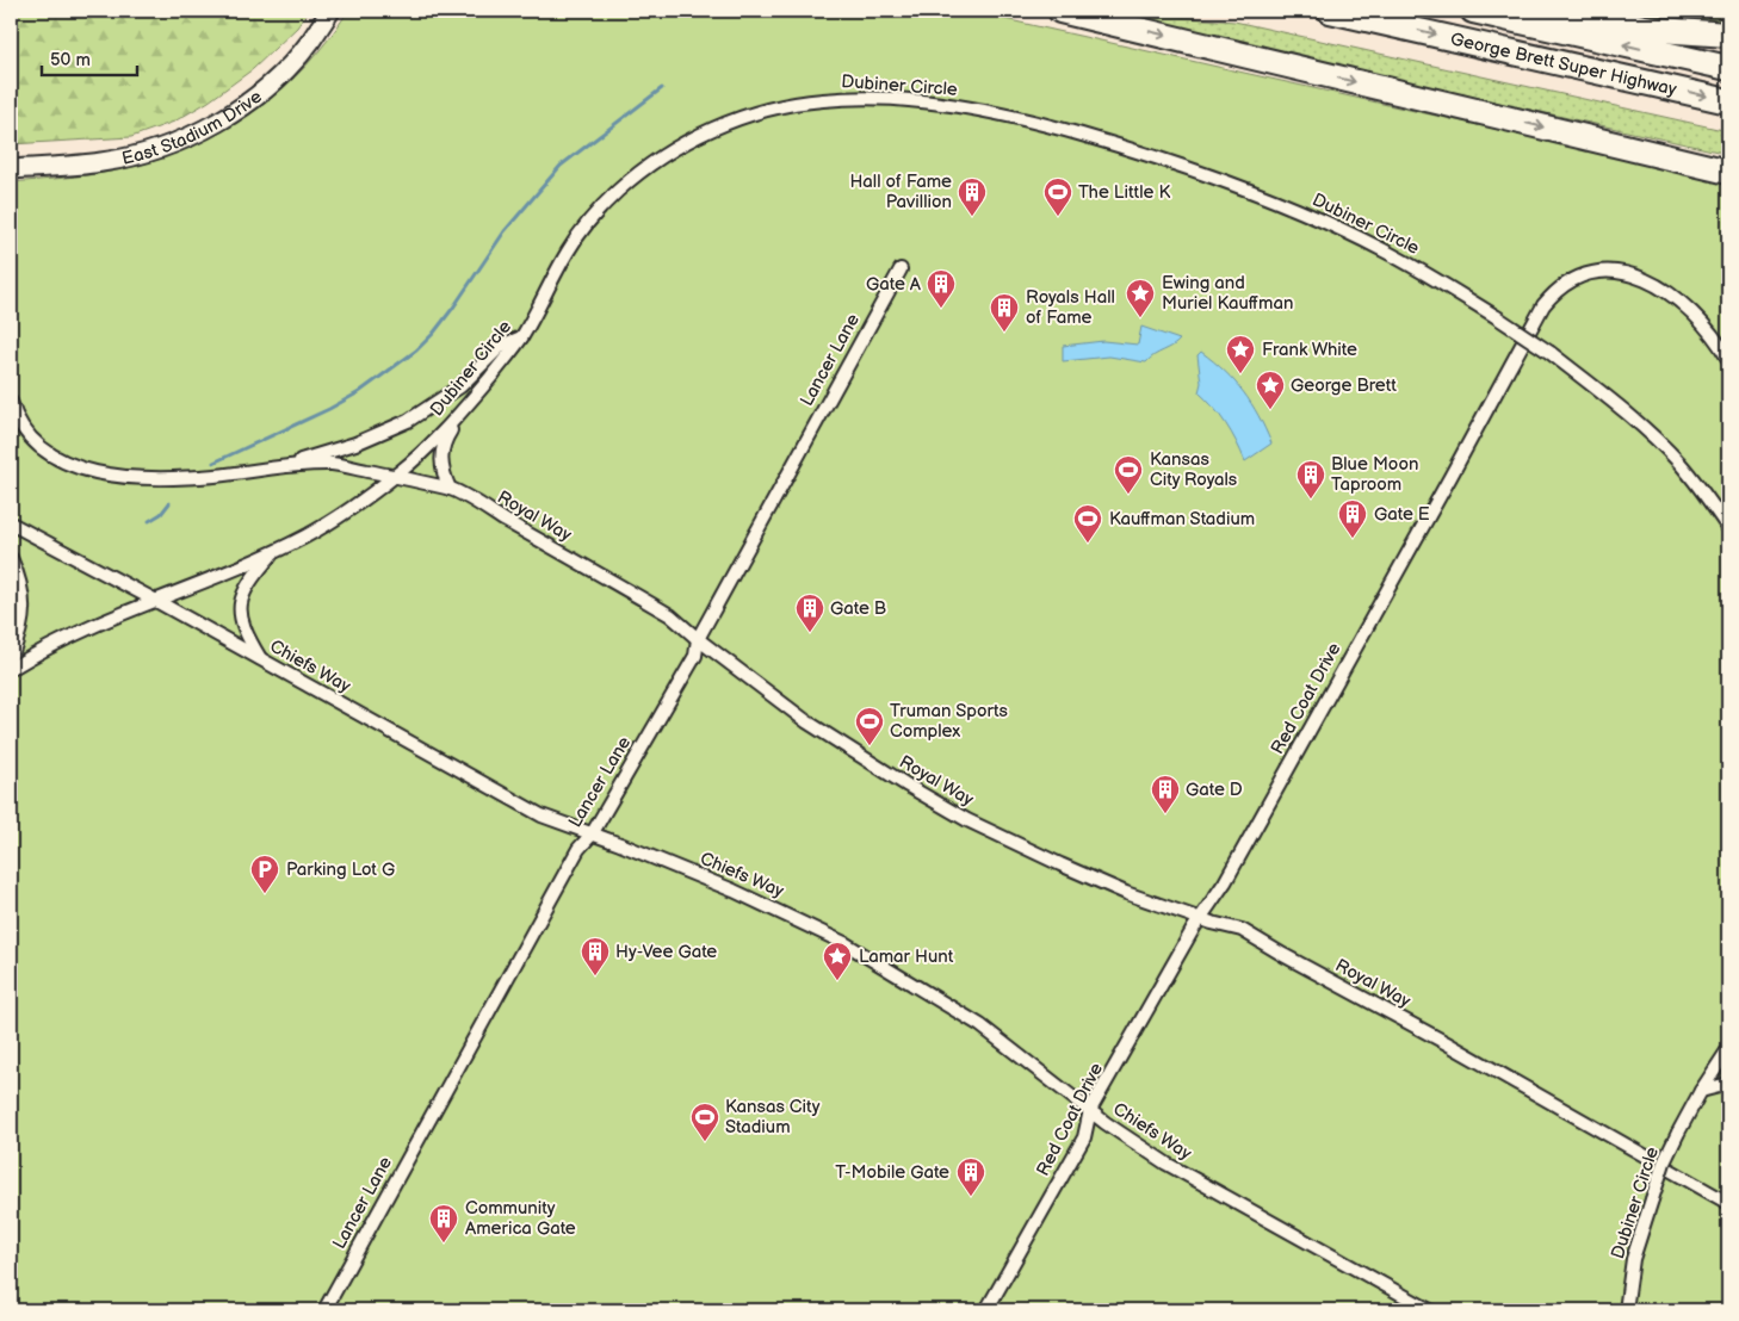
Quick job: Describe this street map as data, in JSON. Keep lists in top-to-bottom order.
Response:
{
  "streets": {
    "highway": ["George Brett Super Highway"],
    "main road": ["East Stadium Drive"],
    "street": [
      "Dubiner Circle",
      "Lancer Lane",
      "Royal Way",
      "Chiefs Way",
      "Red Coat Drive"
    ]
  },
  "crossings": [
    ["Dubiner Circle", "Royal Way"],
    ["Dubiner Circle", "Chiefs Way"],
    ["Lancer Lane", "Royal Way"],
    ["Lancer Lane", "Chiefs Way"],
    ["Royal Way", "Red Coat Drive"],
    ["Chiefs Way", "Red Coat Drive"]
  ],
  "places": {
    "building": [
      "Hall of Fame Pavillion",
      "Gate A",
      "Royals Hall of Fame",
      "Blue Moon Taproom",
      "Gate E",
      "Gate B",
      "Gate D",
      "Hy-Vee Gate",
      "T-Mobile Gate",
      "Community America Gate"
    ],
    "sports": [
      "The Little K",
      "Kansas City Royals",
      "Kauffman Stadium",
      "Truman Sports Complex",
      "Kansas City Stadium"
    ],
    "place": [
      "Ewing and Muriel Kauffman",
      "Frank White",
      "George Brett",
      "Lamar Hunt"
    ],
    "parking": ["Parking Lot G"]
  },
  "scale_bar": "50 m"
}
